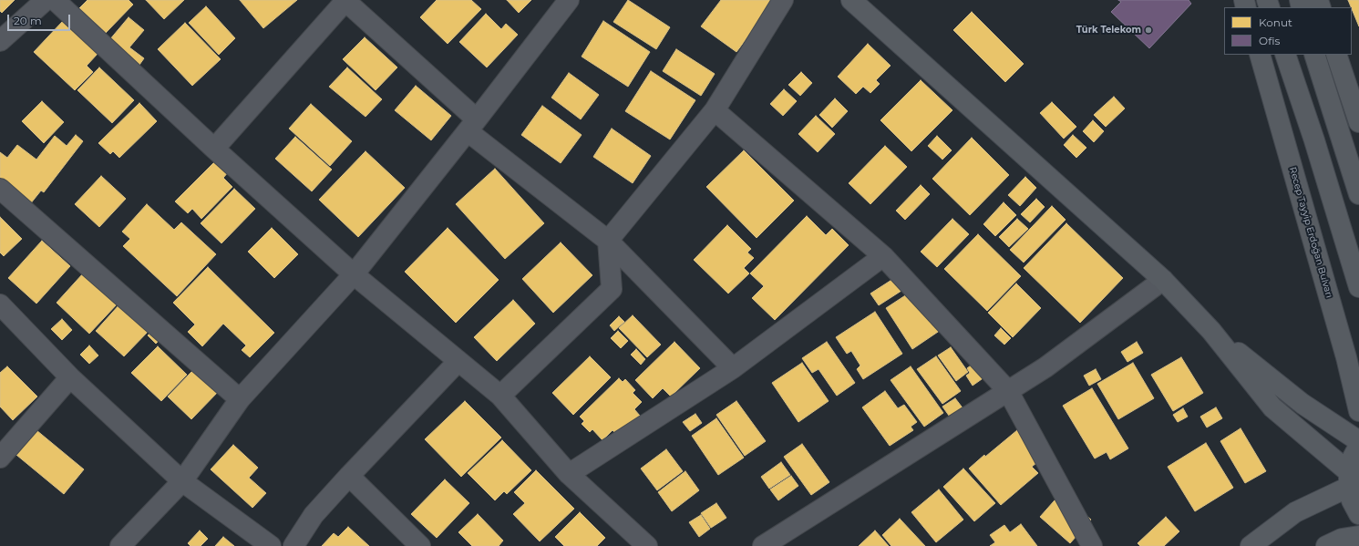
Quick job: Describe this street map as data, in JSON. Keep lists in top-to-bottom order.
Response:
{
  "streets": {
    "main road": ["Recep Tayyip Erdoğan Bulvarı"]
  },
  "places": ["Türk Telekom"],
  "legend": ["Konut", "Ofis"],
  "scale_bar": "20 m"
}
